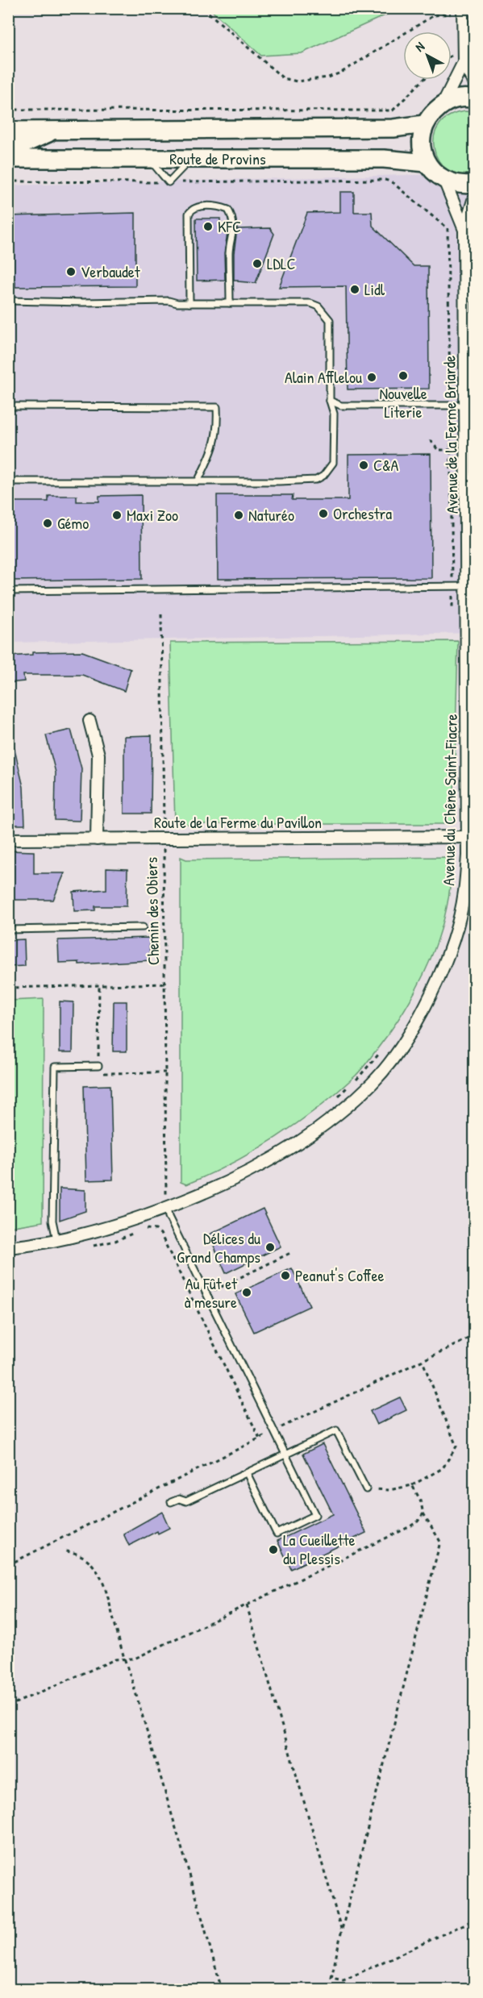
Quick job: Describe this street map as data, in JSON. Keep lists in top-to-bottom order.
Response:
{
  "streets": {
    "main road": ["Route de Provins"],
    "street": ["Avenue de la Ferme Briarde", "Avenue du Chêne Saint-Fiacre", "Route de la Ferme du Pavillon"],
    "path": ["Chemin des Obiers"]
  },
  "crossings": [
    ["Avenue de la Ferme Briarde", "Avenue du Chêne Saint-Fiacre"],
    ["Avenue du Chêne Saint-Fiacre", "Route de la Ferme du Pavillon"],
    ["Avenue du Chêne Saint-Fiacre", "Chemin des Obiers"],
    ["Route de la Ferme du Pavillon", "Chemin des Obiers"]
  ],
  "places": [
    "KFC",
    "LDLC",
    "Verbaudet",
    "Lidl",
    "Nouvelle Literie",
    "Alain Afflelou",
    "C&A",
    "Orchestra",
    "Maxi Zoo",
    "Naturéo",
    "Gémo",
    "Délices du Grand Champs",
    "Peanut's Coffee",
    "Au Fût et à mesure",
    "La Cueillette du Plessis"
  ],
  "north": "top left"
}
